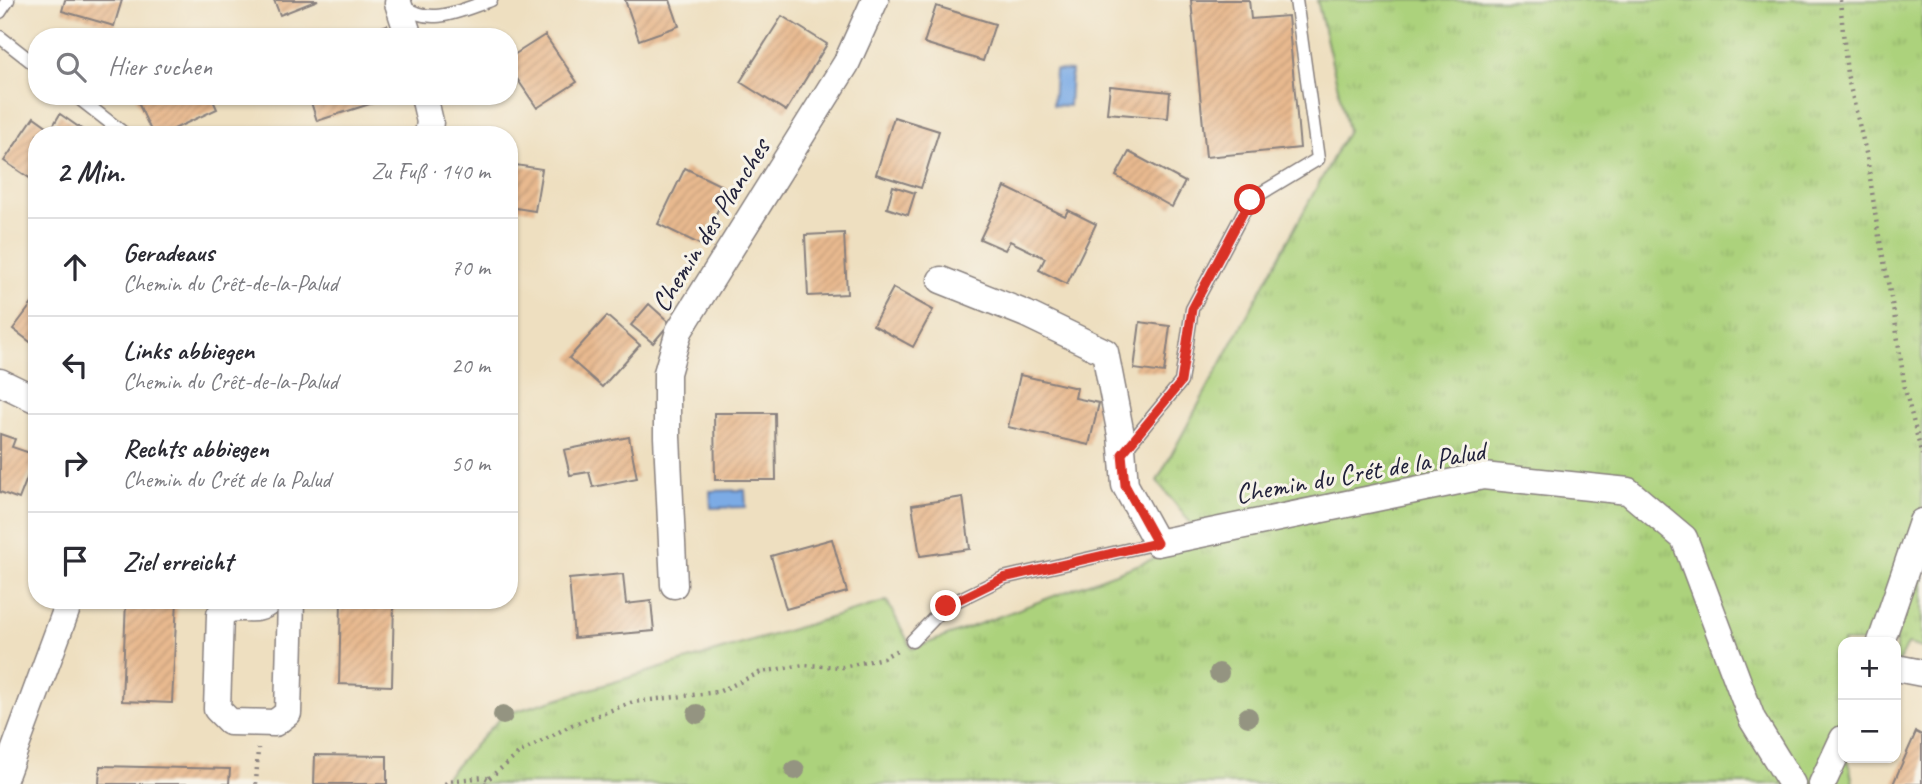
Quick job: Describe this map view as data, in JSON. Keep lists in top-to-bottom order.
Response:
{
  "streets": {
    "street": ["Chemin des Planches", "Chemin du Crét de la Palud"]
  },
  "page": {
    "search": "Hier suchen",
    "heading": ["2 Min.", "Zu Fuß · 140 m"],
    "list": [
      ["Geradeaus", "Chemin du Crêt-de-la-Palud", "70 m"],
      ["Links abbiegen", "Chemin du Crêt-de-la-Palud", "20 m"],
      ["Rechts abbiegen", "Chemin du Crét de la Palud", "50 m"],
      "Ziel erreicht"
    ],
    "map_buttons": ["+", "−"]
  }
}
